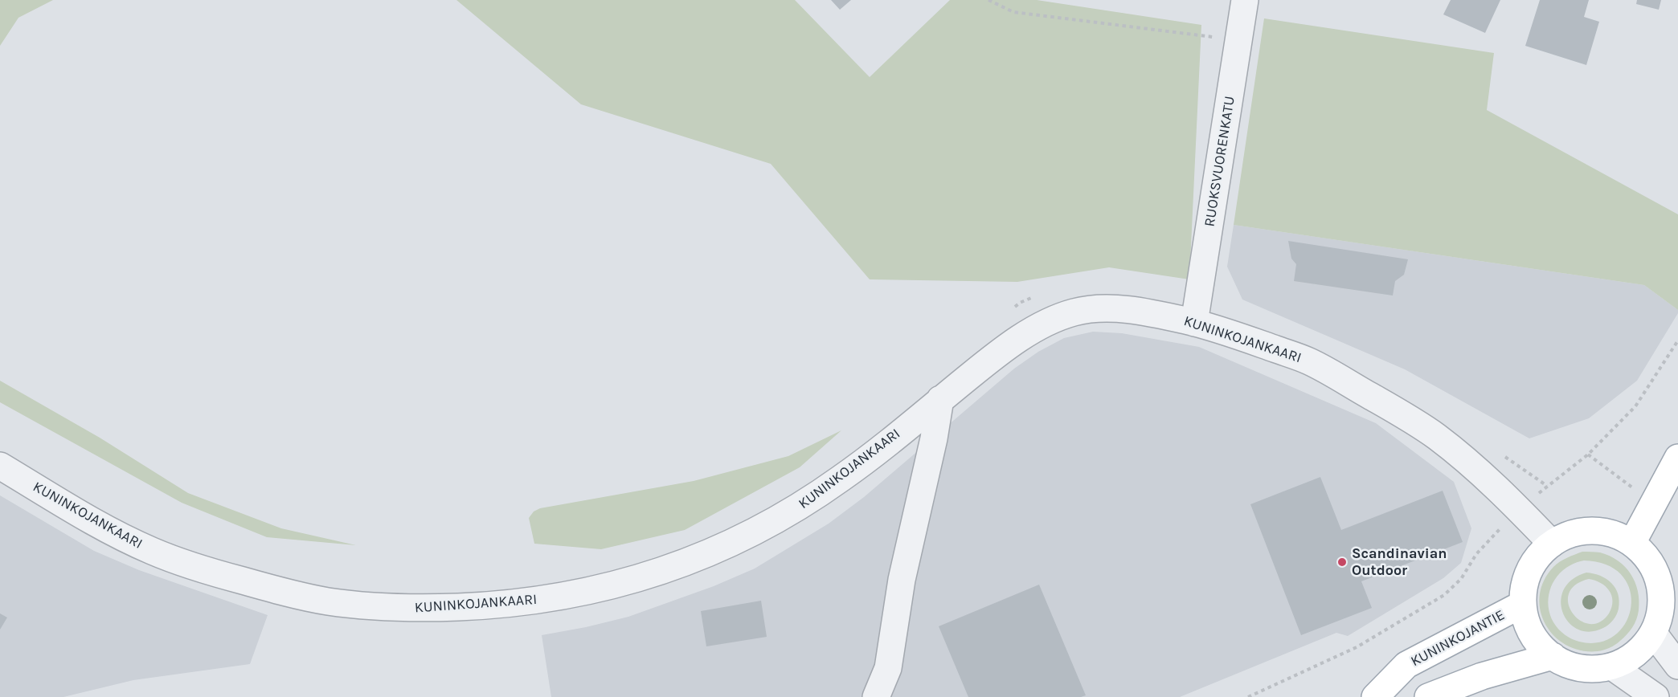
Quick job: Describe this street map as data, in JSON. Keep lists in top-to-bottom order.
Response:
{
  "streets": {
    "main road": ["KUNINKOJANTIE"],
    "street": ["RUOKSVUORENKATU", "KUNINKOJANKAARI"]
  },
  "crossings": [
    ["RUOKSVUORENKATU", "KUNINKOJANKAARI"],
    ["KUNINKOJANKAARI", "KUNINKOJANTIE"]
  ],
  "places": ["Scandinavian Outdoor"]
}
